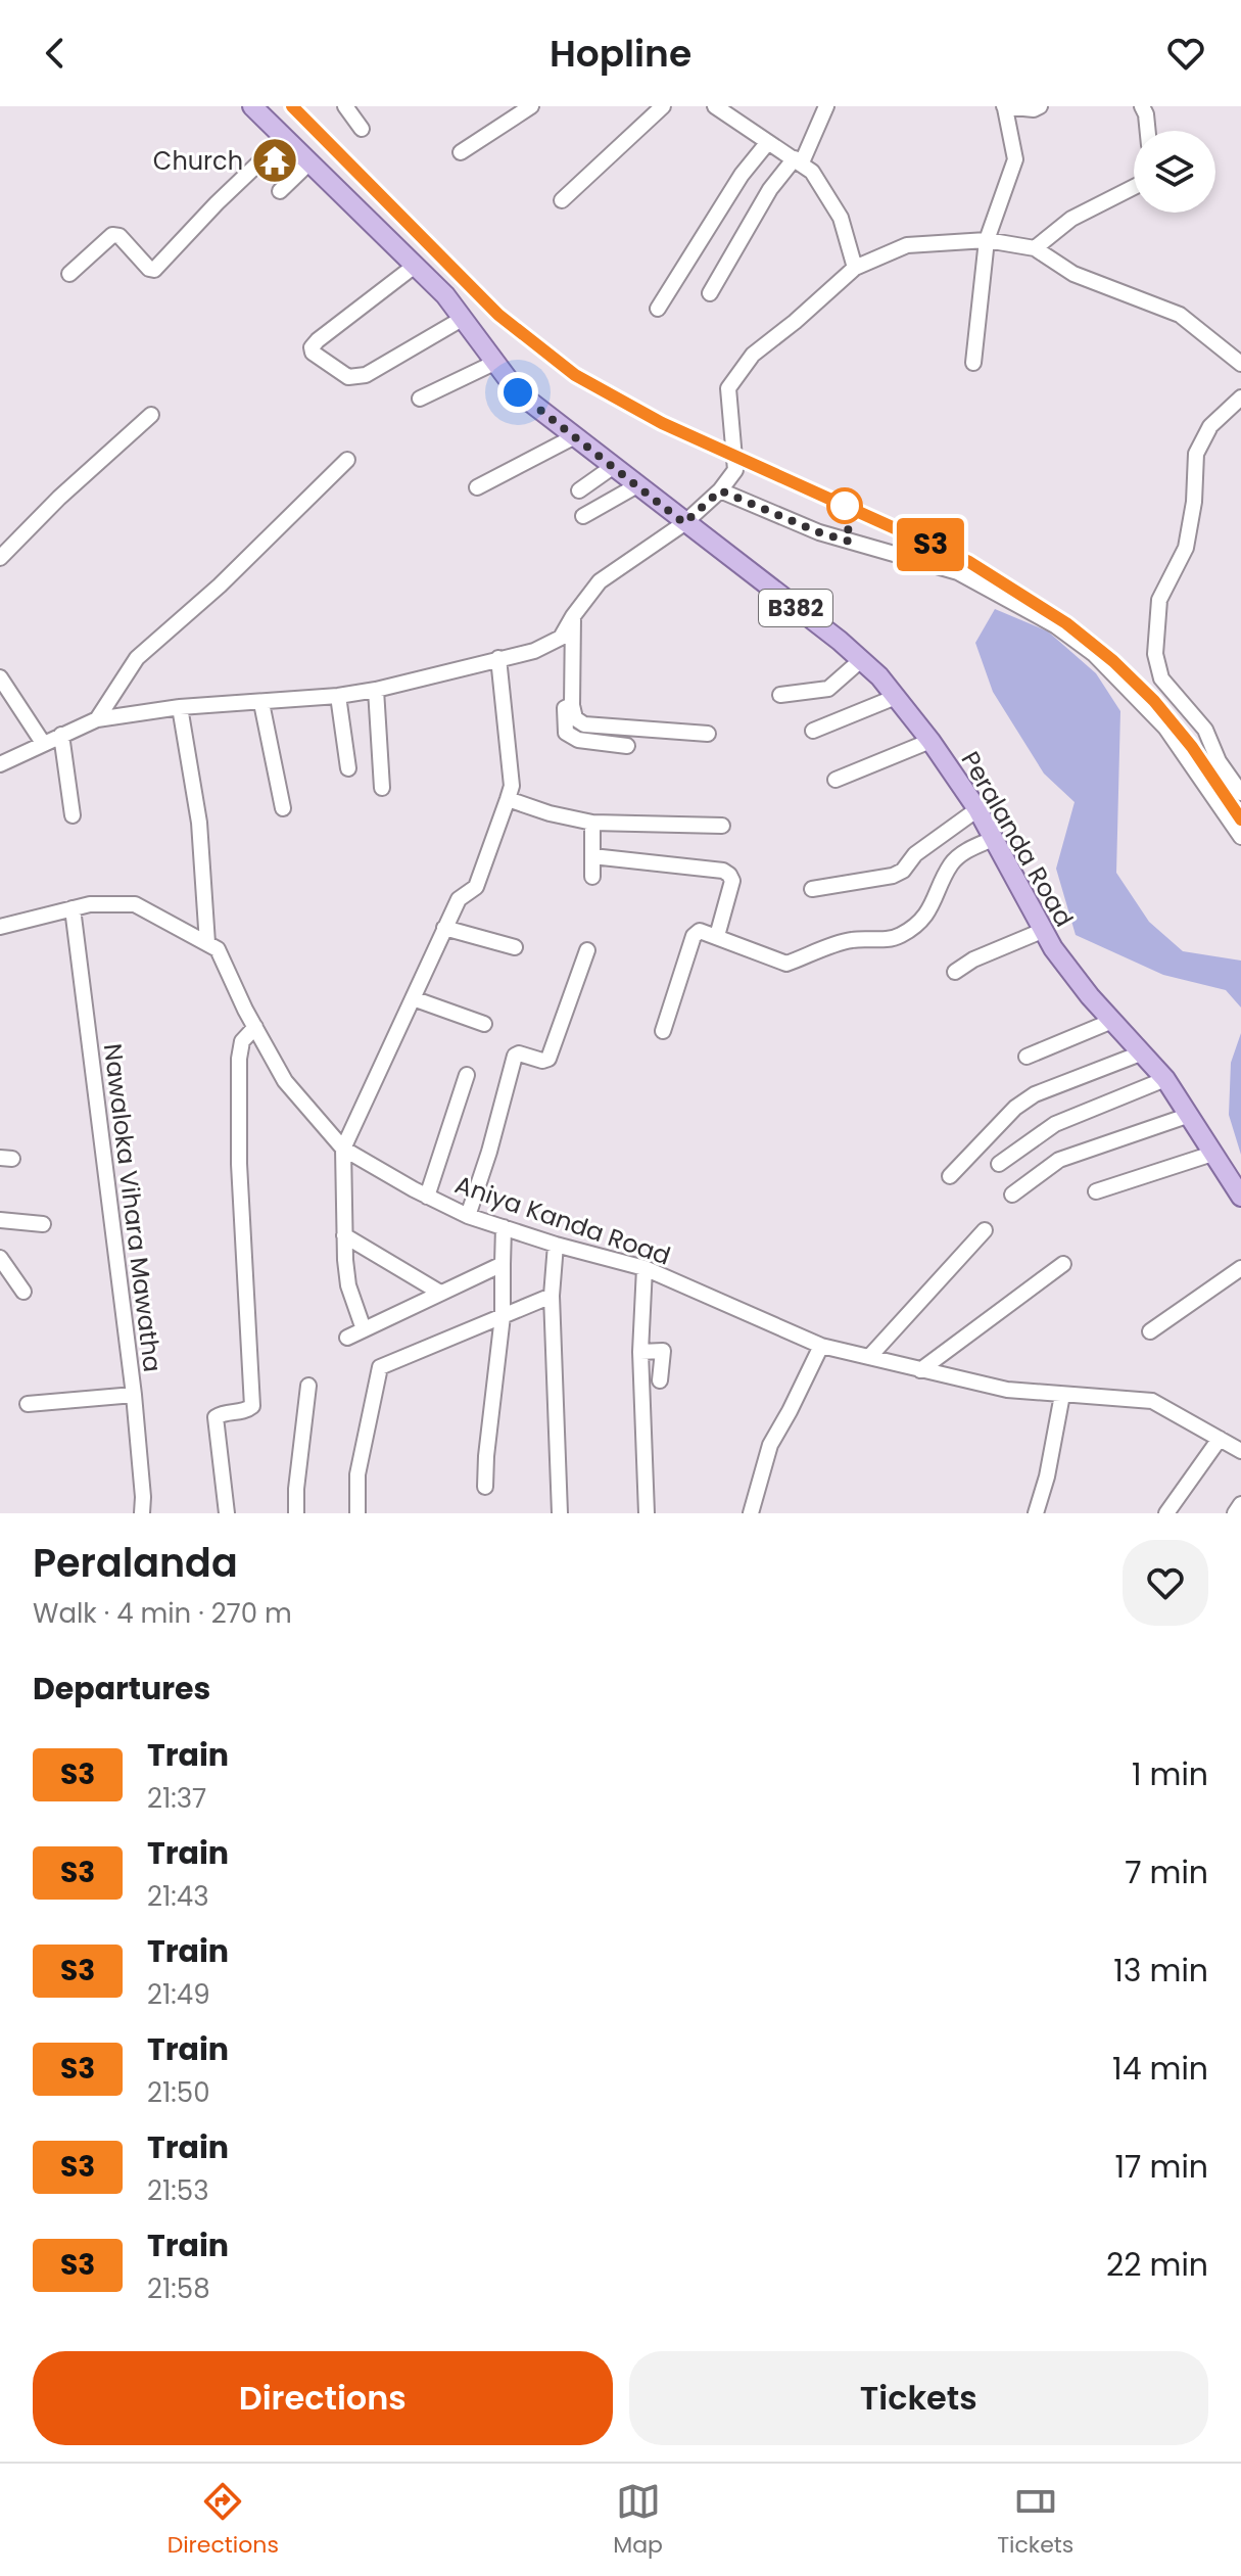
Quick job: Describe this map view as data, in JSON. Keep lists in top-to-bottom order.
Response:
{
  "streets": {
    "main road": ["B382", "Peralanda Road"],
    "street": ["Nawaloka Vihara Mawatha", "Aniya Kanda Road"]
  },
  "crossings": [
    ["Nawaloka Vihara Mawatha", "Aniya Kanda Road"]
  ],
  "places": {
    "temple": ["Church"]
  },
  "page": {
    "header": "Hopline",
    "on_map": "S3",
    "heading": [
      ["Peralanda", "Walk · 4 min · 270 m"],
      "Departures"
    ],
    "list": [
      {
        "mark": "S3",
        "name": "Train",
        "note": "21:37",
        "value": "1 min"
      },
      {
        "mark": "S3",
        "name": "Train",
        "note": "21:43",
        "value": "7 min"
      },
      {
        "mark": "S3",
        "name": "Train",
        "note": "21:49",
        "value": "13 min"
      },
      {
        "mark": "S3",
        "name": "Train",
        "note": "21:50",
        "value": "14 min"
      },
      {
        "mark": "S3",
        "name": "Train",
        "note": "21:53",
        "value": "17 min"
      },
      {
        "mark": "S3",
        "name": "Train",
        "note": "21:58",
        "value": "22 min"
      }
    ],
    "buttons": ["Directions", "Tickets"],
    "tabs": ["Directions", "Map", "Tickets"]
  }
}
